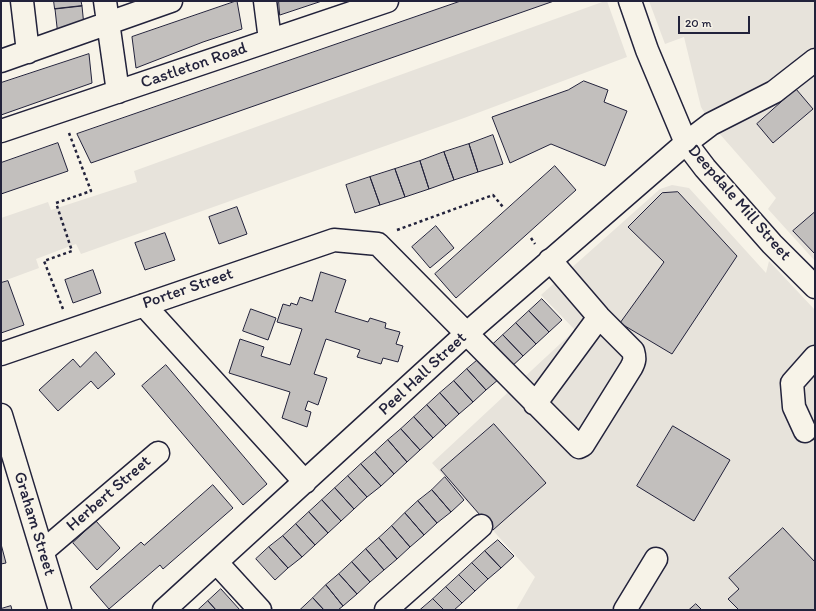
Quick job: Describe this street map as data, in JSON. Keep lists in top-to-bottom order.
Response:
{
  "streets": {
    "street": [
      "Castleton Road",
      "Deepdale Mill Street",
      "Porter Street",
      "Peel Hall Street",
      "Herbert Street",
      "Graham Street"
    ]
  },
  "crossings": [
    ["Deepdale Mill Street", "Peel Hall Street"],
    ["Herbert Street", "Graham Street"]
  ],
  "scale_bar": "20 m"
}
